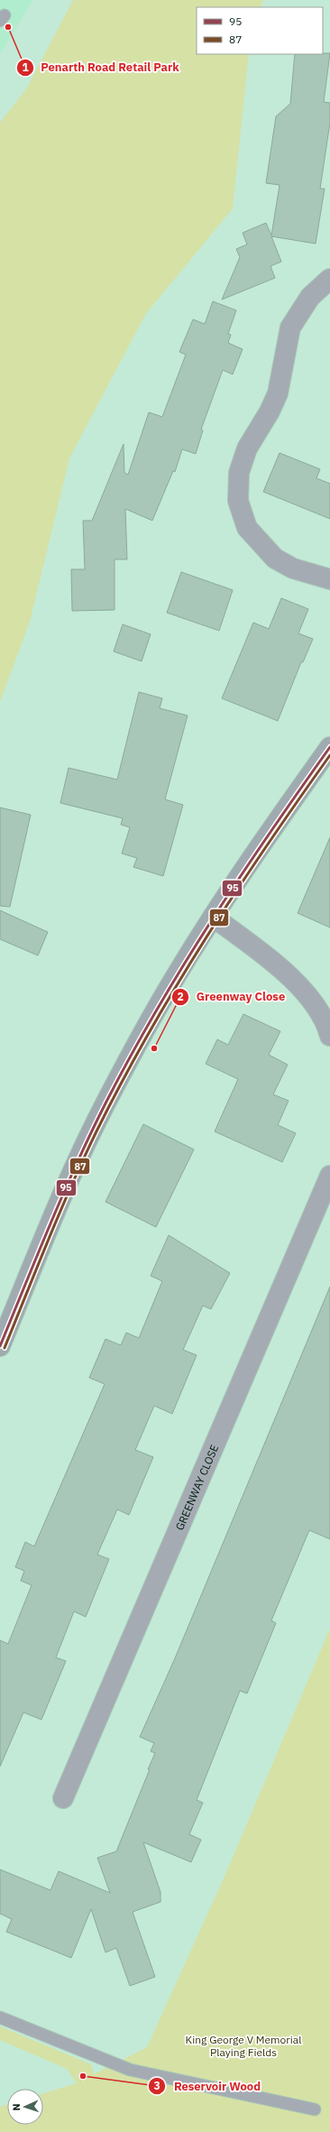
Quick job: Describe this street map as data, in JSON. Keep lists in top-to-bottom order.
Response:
{
  "streets": {
    "street": ["GREENWAY CLOSE"]
  },
  "parks": ["King George V Memorial Playing Fields"],
  "places": ["Penarth Road Retail Park", "Greenway Close", "Reservoir Wood"],
  "lines": ["transit line 95", "transit line 87"],
  "legend": ["95", "87"],
  "north": "left"
}
